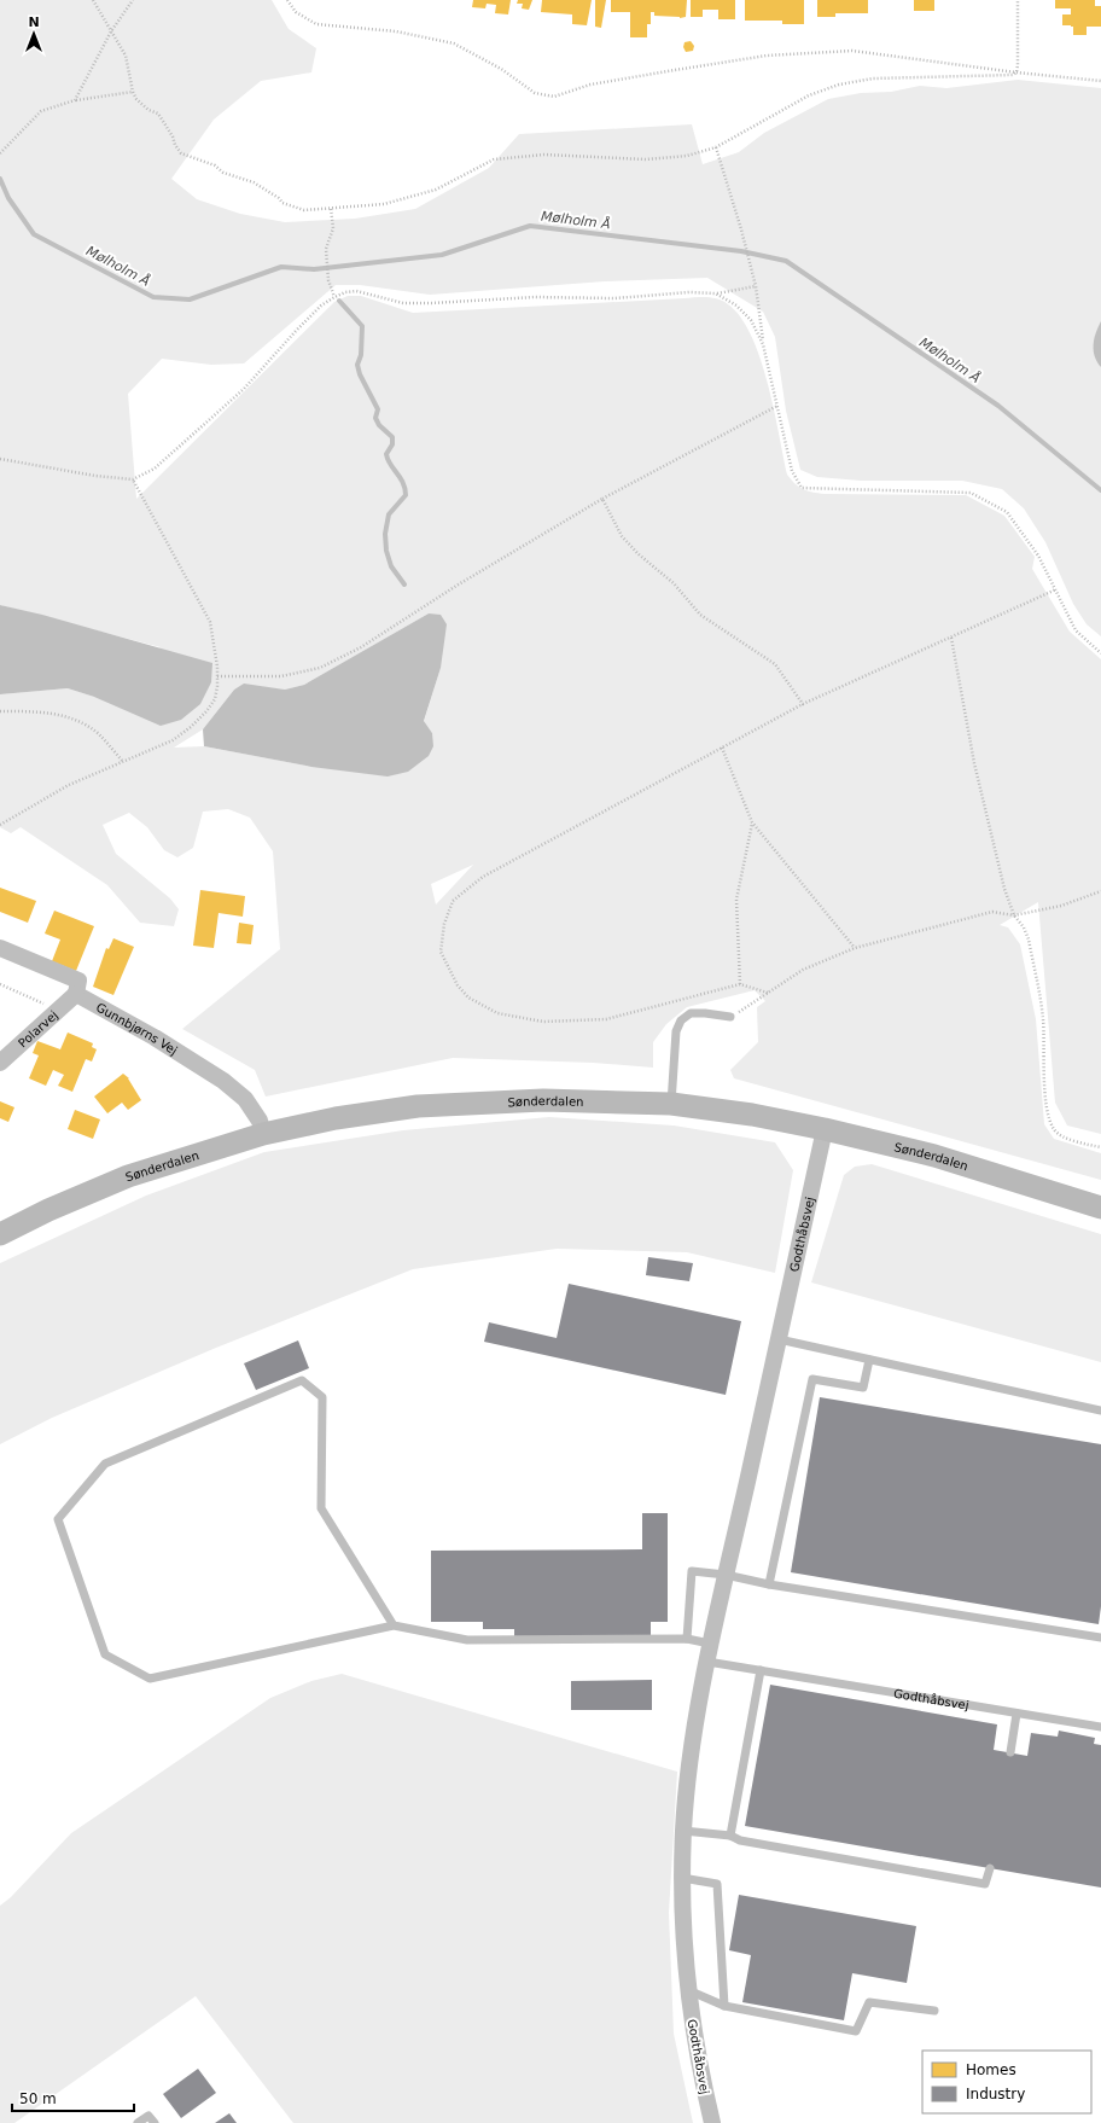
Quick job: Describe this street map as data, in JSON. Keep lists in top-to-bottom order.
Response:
{
  "streets": {
    "street": [
      "Polarvej",
      "Gunnbjørns Vej",
      "Sønderdalen",
      "Godthåbsvej"
    ]
  },
  "crossings": [
    ["Polarvej", "Gunnbjørns Vej"],
    ["Gunnbjørns Vej", "Sønderdalen"],
    ["Sønderdalen", "Godthåbsvej"]
  ],
  "water": ["Mølholm Å"],
  "legend": ["Homes", "Industry"],
  "scale_bar": "50 m",
  "north": "top"
}
